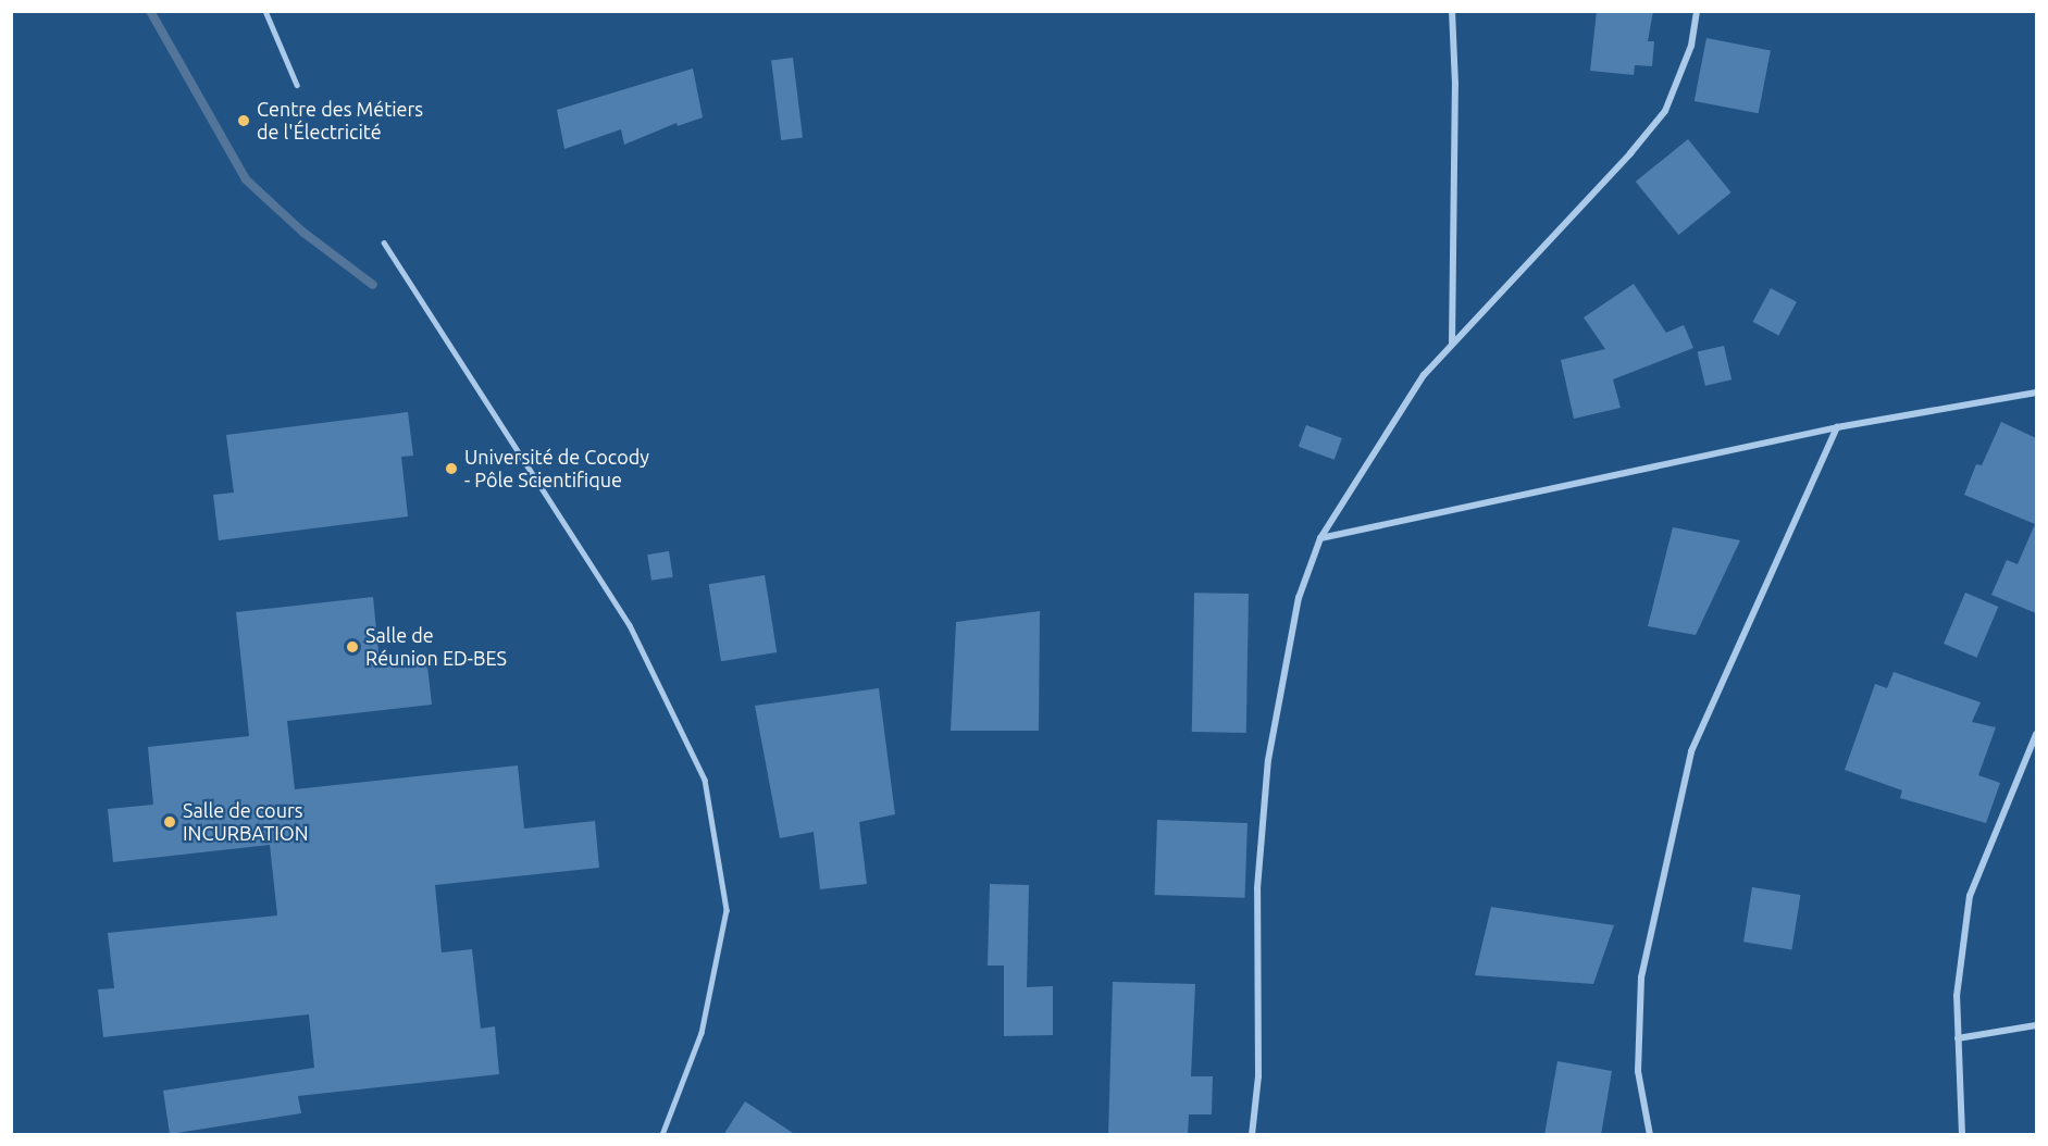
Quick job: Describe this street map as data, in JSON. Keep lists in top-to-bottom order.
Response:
{
  "places": [
    "Centre des Métiers de l'Électricité",
    "Université de Cocody - Pôle Scientifique",
    "Salle de Réunion ED-BES",
    "Salle de cours INCURBATION"
  ]
}
